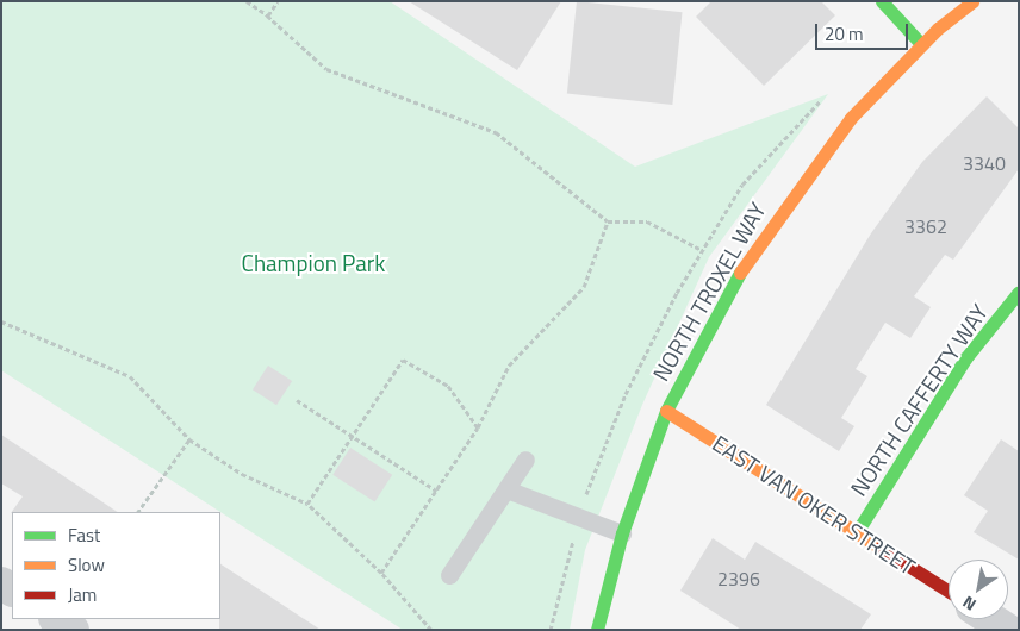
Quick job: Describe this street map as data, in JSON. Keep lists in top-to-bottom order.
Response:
{
  "streets": {
    "street": ["NORTH TROXEL WAY", "NORTH CAFFERTY WAY", "EAST VAN OKER STREET"]
  },
  "crossings": [
    ["NORTH TROXEL WAY", "EAST VAN OKER STREET"],
    ["NORTH CAFFERTY WAY", "EAST VAN OKER STREET"]
  ],
  "parks": ["Champion Park"],
  "house_numbers": ["3340", "3362", "2396"],
  "legend": ["Fast", "Slow", "Jam"],
  "scale_bar": "20 m",
  "north": "bottom left"
}
